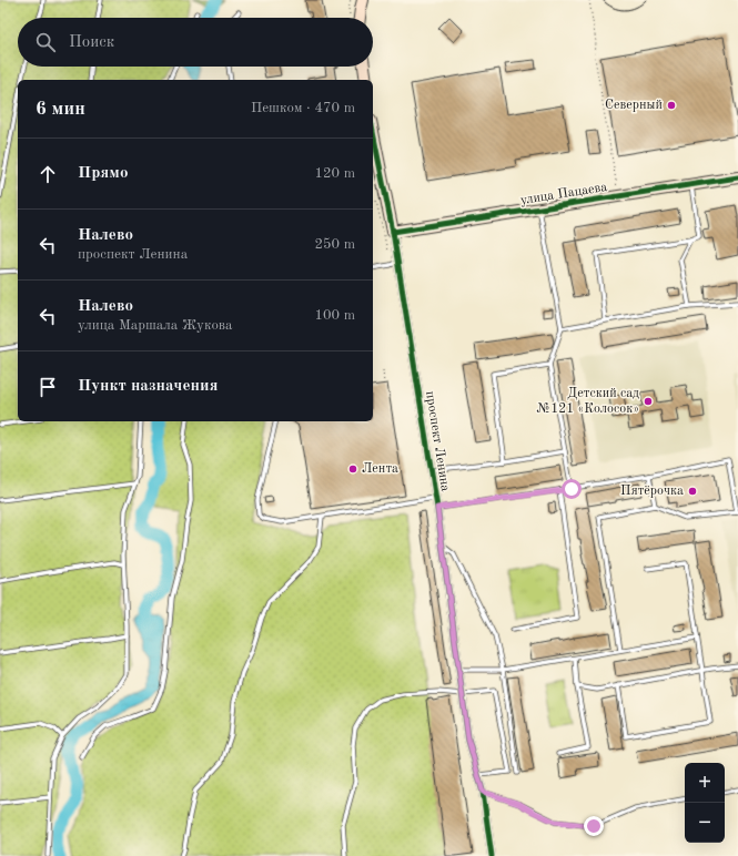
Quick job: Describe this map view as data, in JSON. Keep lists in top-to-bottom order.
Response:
{
  "streets": {
    "street": ["улица Пацаева", "проспект Ленина"]
  },
  "crossings": [
    ["улица Пацаева", "проспект Ленина"]
  ],
  "places": [
    "Северный",
    "Детский сад №121 «Колосок»",
    "Лента",
    "Пятёрочка"
  ],
  "page": {
    "search": "Поиск",
    "heading": ["6 мин", "Пешком · 470 m"],
    "list": [
      ["Прямо", "120 m"],
      ["Налево", "проспект Ленина", "250 m"],
      ["Налево", "улица Маршала Жукова", "100 m"],
      "Пункт назначения"
    ],
    "map_buttons": ["+", "−"]
  }
}
